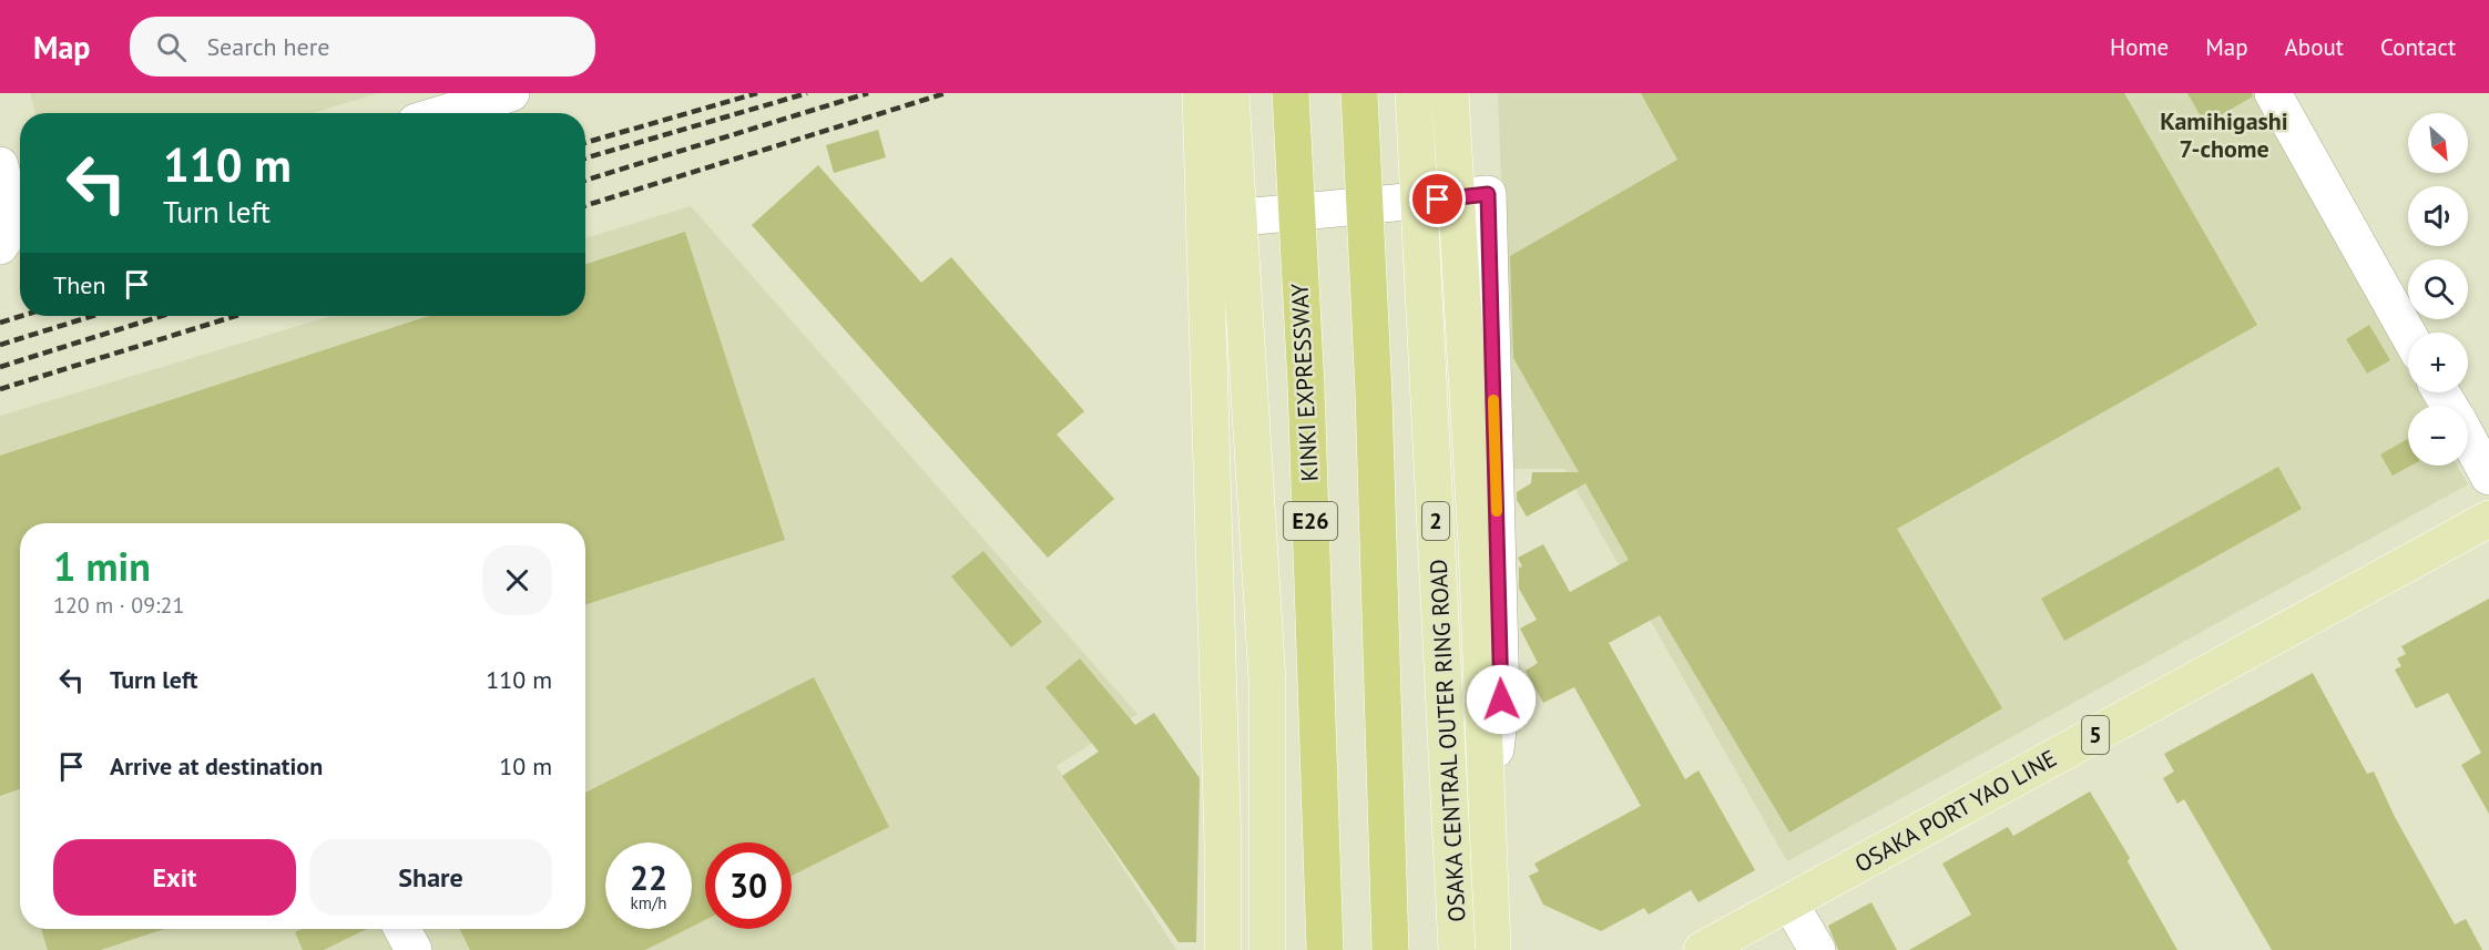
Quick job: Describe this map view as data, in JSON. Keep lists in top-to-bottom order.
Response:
{
  "streets": {
    "highway": ["KINKI EXPRESSWAY", "E26"],
    "main road": [
      "2",
      "5",
      "OSAKA CENTRAL OUTER RING ROAD",
      "OSAKA PORT YAO LINE"
    ]
  },
  "districts": ["Kamihigashi 7-chome"],
  "north": "bottom right",
  "page": {
    "header": "Map",
    "search": "Search here",
    "nav": [
      "Home",
      "Map",
      "About",
      "Contact"
    ],
    "map_buttons": ["+", "−"],
    "turn": ["110 m", "Turn left"],
    "then": "Then",
    "heading": ["1 min", "120 m · 09:21"],
    "list": [
      {
        "name": "Turn left",
        "value": "110 m"
      },
      {
        "name": "Arrive at destination",
        "value": "10 m"
      }
    ],
    "buttons": ["Exit", "Share"],
    "speed": "22 km/h",
    "limit": "30"
  }
}
